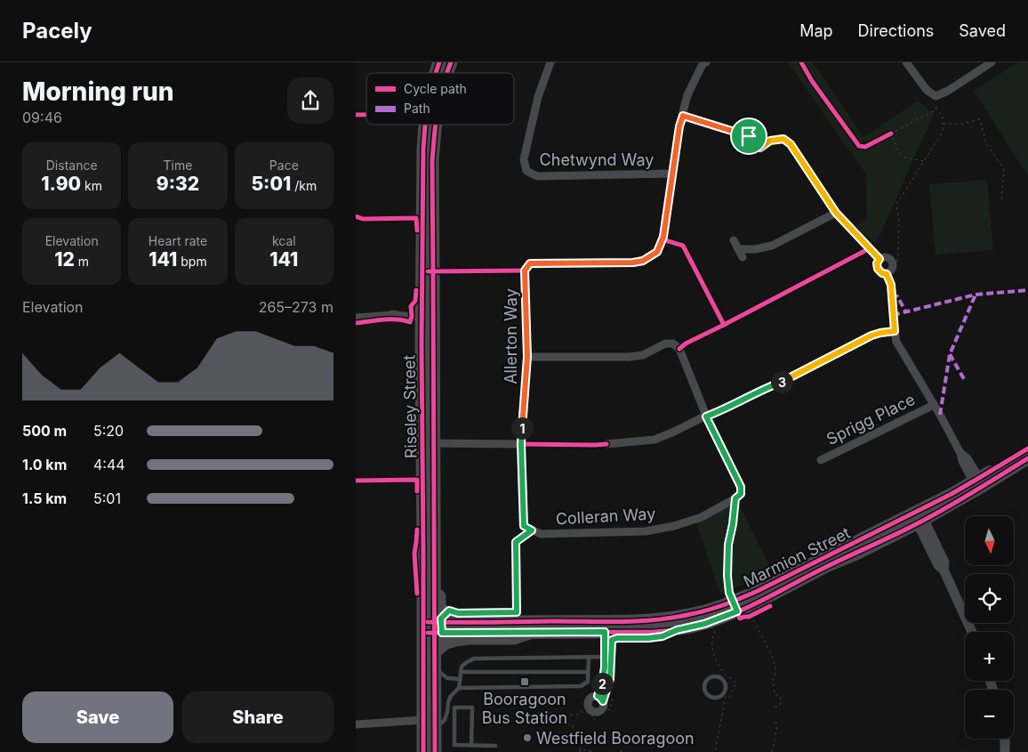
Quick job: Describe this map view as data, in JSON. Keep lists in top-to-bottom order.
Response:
{
  "streets": {
    "highway": ["Riseley Street"],
    "main road": ["Marmion Street"],
    "street": [
      "Chetwynd Way",
      "Allerton Way",
      "Sprigg Place",
      "Colleran Way"
    ]
  },
  "crossings": [
    ["Chetwynd Way", "Allerton Way"],
    ["Allerton Way", "Colleran Way"],
    ["Riseley Street", "Marmion Street"]
  ],
  "places": {
    "transit": ["Booragoon Bus Station"],
    "other": ["Westfield Booragoon"]
  },
  "legend": ["Cycle path", "Path"],
  "north": "bottom",
  "page": {
    "header": "Pacely",
    "nav": ["Map", "Directions", "Saved"],
    "heading": ["Morning run", "09:46"],
    "stats": [
      ["Distance", "1.90 km"],
      ["Time", "9:32"],
      ["Pace", "5:01 /km"],
      ["Elevation", "12 m"],
      ["Heart rate", "141 bpm"],
      ["kcal", "141"]
    ],
    "chart": ["Elevation", "265–273 m"],
    "pins": ["3", "1", "2"],
    "list": [
      {
        "name": "500 m",
        "note": "5:20"
      },
      {
        "name": "1.0 km",
        "note": "4:44"
      },
      {
        "name": "1.5 km",
        "note": "5:01"
      }
    ],
    "map_buttons": ["+", "−"],
    "buttons": ["Save", "Share"]
  }
}
